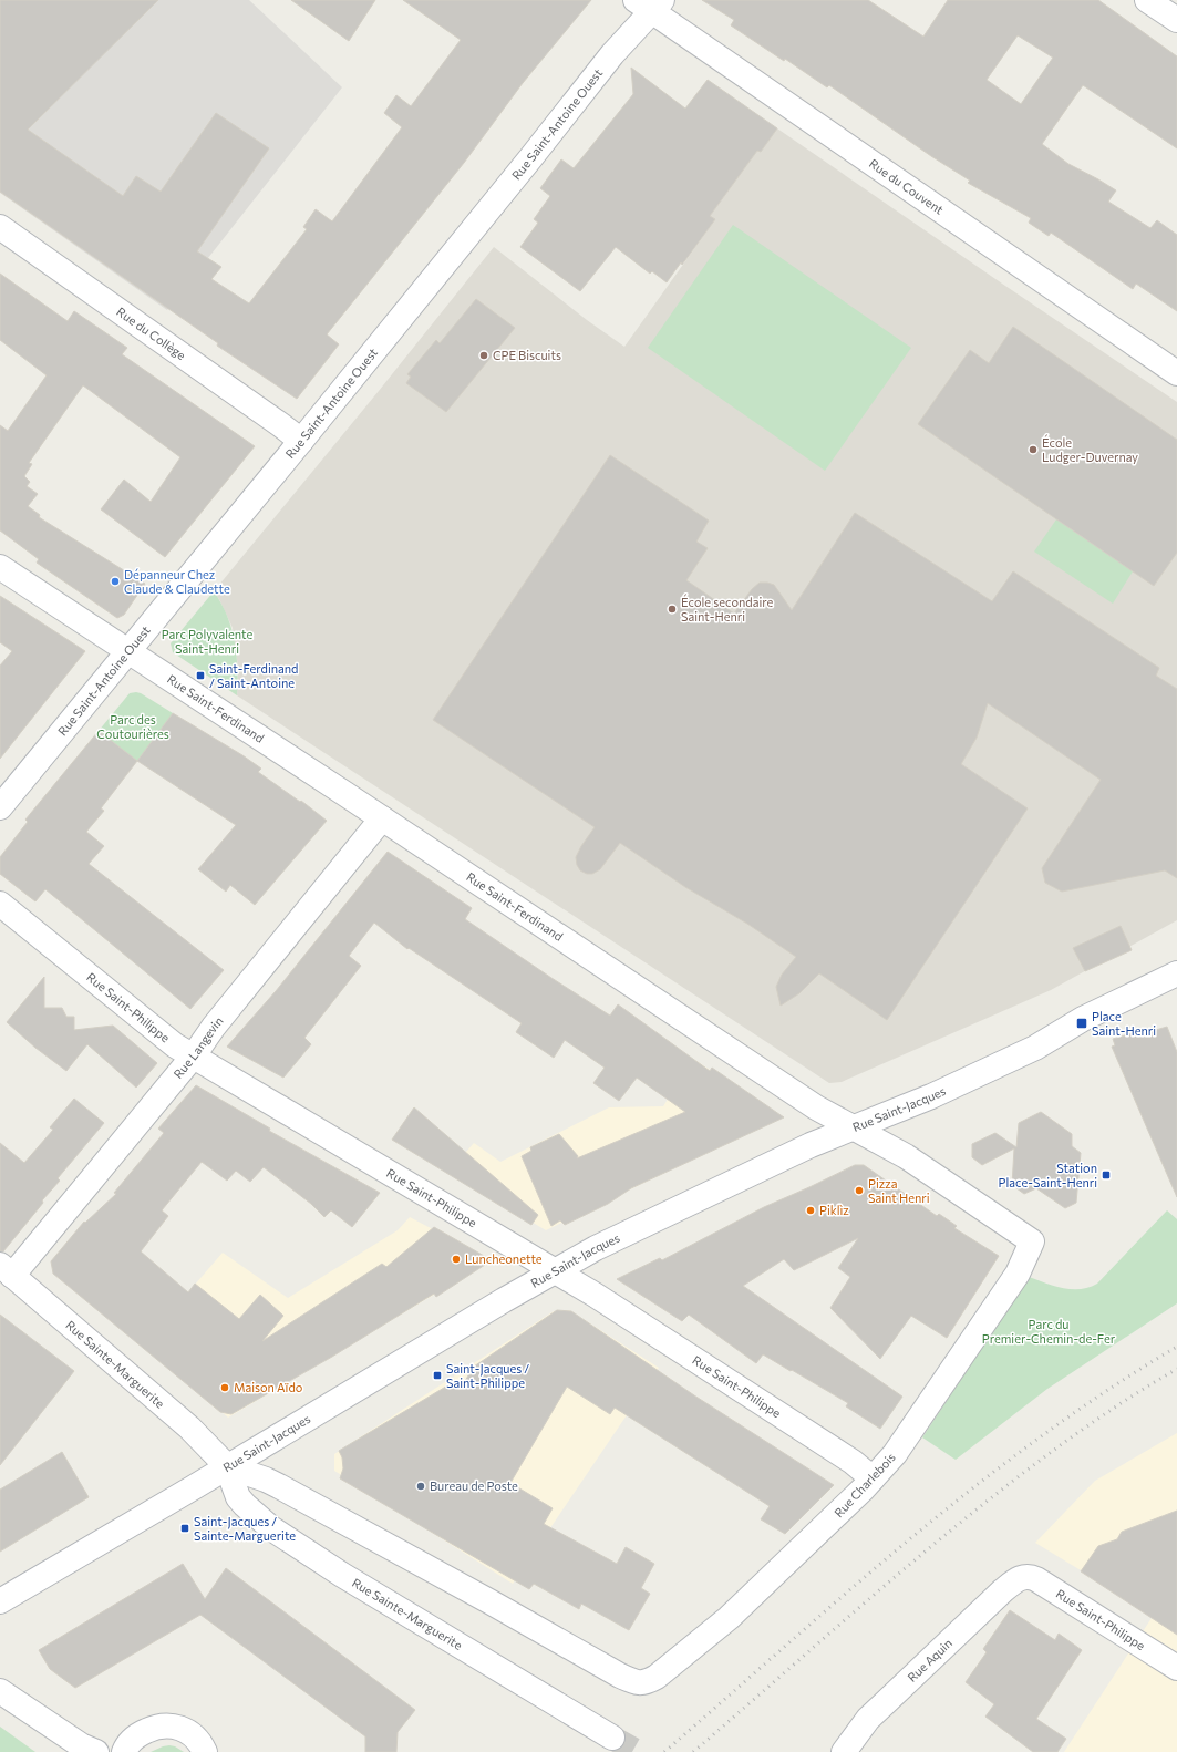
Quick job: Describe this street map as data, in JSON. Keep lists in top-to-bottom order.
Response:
{
  "streets": {
    "street": [
      "Rue Saint-Antoine Ouest",
      "Rue du Couvent",
      "Rue du Collège",
      "Rue Saint-Ferdinand",
      "Rue Saint-Philippe",
      "Rue Langevin",
      "Rue Saint-Jacques",
      "Rue Sainte-Marguerite",
      "Rue Charlebois",
      "Rue Aquin"
    ]
  },
  "crossings": [
    ["Rue Saint-Antoine Ouest", "Rue du Couvent"],
    ["Rue Saint-Antoine Ouest", "Rue du Collège"],
    ["Rue Saint-Antoine Ouest", "Rue Saint-Ferdinand"],
    ["Rue Saint-Ferdinand", "Rue Langevin"],
    ["Rue Saint-Ferdinand", "Rue Saint-Jacques"],
    ["Rue Saint-Ferdinand", "Rue Charlebois"],
    ["Rue Saint-Philippe", "Rue Langevin"],
    ["Rue Saint-Philippe", "Rue Saint-Jacques"],
    ["Rue Saint-Philippe", "Rue Charlebois"],
    ["Rue Saint-Philippe", "Rue Aquin"],
    ["Rue Langevin", "Rue Sainte-Marguerite"],
    ["Rue Saint-Jacques", "Rue Sainte-Marguerite"],
    ["Rue Sainte-Marguerite", "Rue Charlebois"]
  ],
  "parks": ["Parc Polyvalente Saint-Henri", "Parc des Coutourières", "Parc du Premier-Chemin-de-Fer"],
  "places": {
    "other": [
      "CPE Biscuits",
      "École Ludger-Duvernay",
      "Dépanneur Chez Claude & Claudette",
      "École secondaire Saint-Henri",
      "Pizza Saint Henri",
      "Piklìz",
      "Luncheonette",
      "Maison Aïdo",
      "Bureau de Poste"
    ],
    "transit": [
      "Saint-Ferdinand / Saint-Antoine",
      "Place Saint-Henri",
      "Station Place-Saint-Henri",
      "Saint-Jacques / Saint-Philippe",
      "Saint-Jacques / Sainte-Marguerite"
    ]
  }
}
